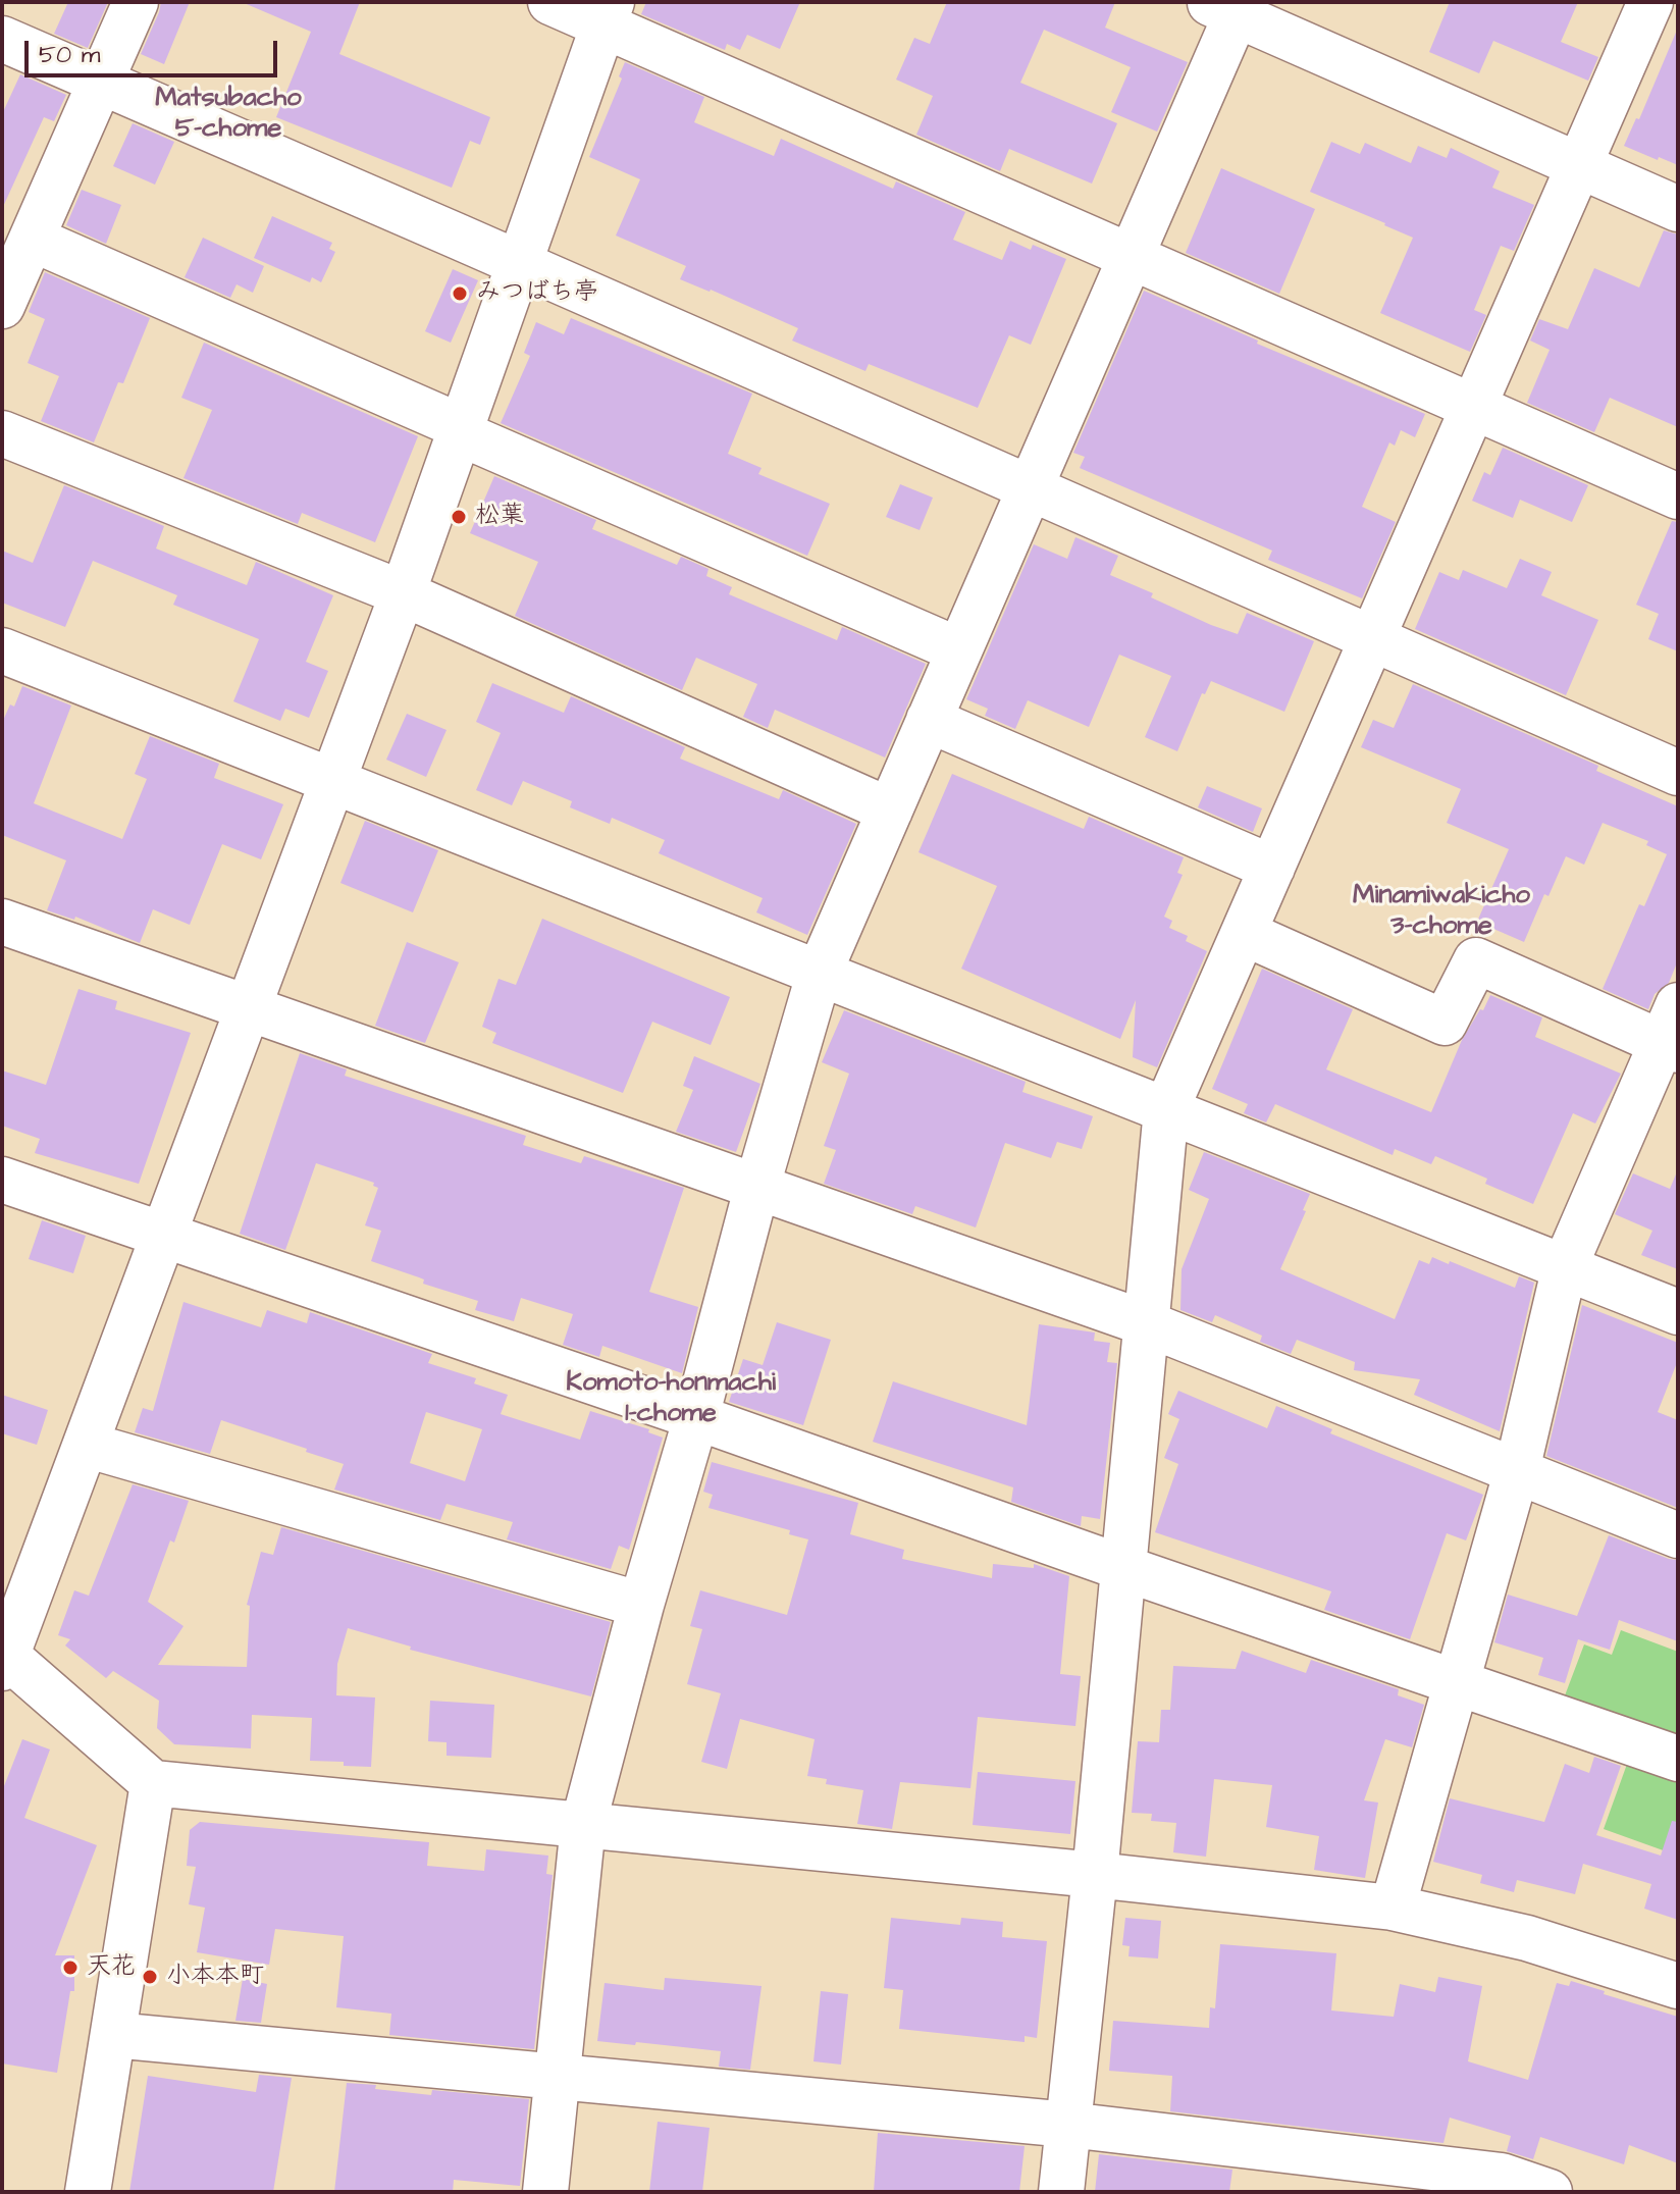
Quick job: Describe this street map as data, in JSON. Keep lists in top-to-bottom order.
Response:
{
  "districts": ["Matsubacho 5-chome", "Minamiwakicho 3-chome", "Komoto-honmachi 1-chome"],
  "places": [
    "みつばち亭",
    "松葉",
    "天花",
    "小本本町"
  ],
  "scale_bar": "50 m"
}
